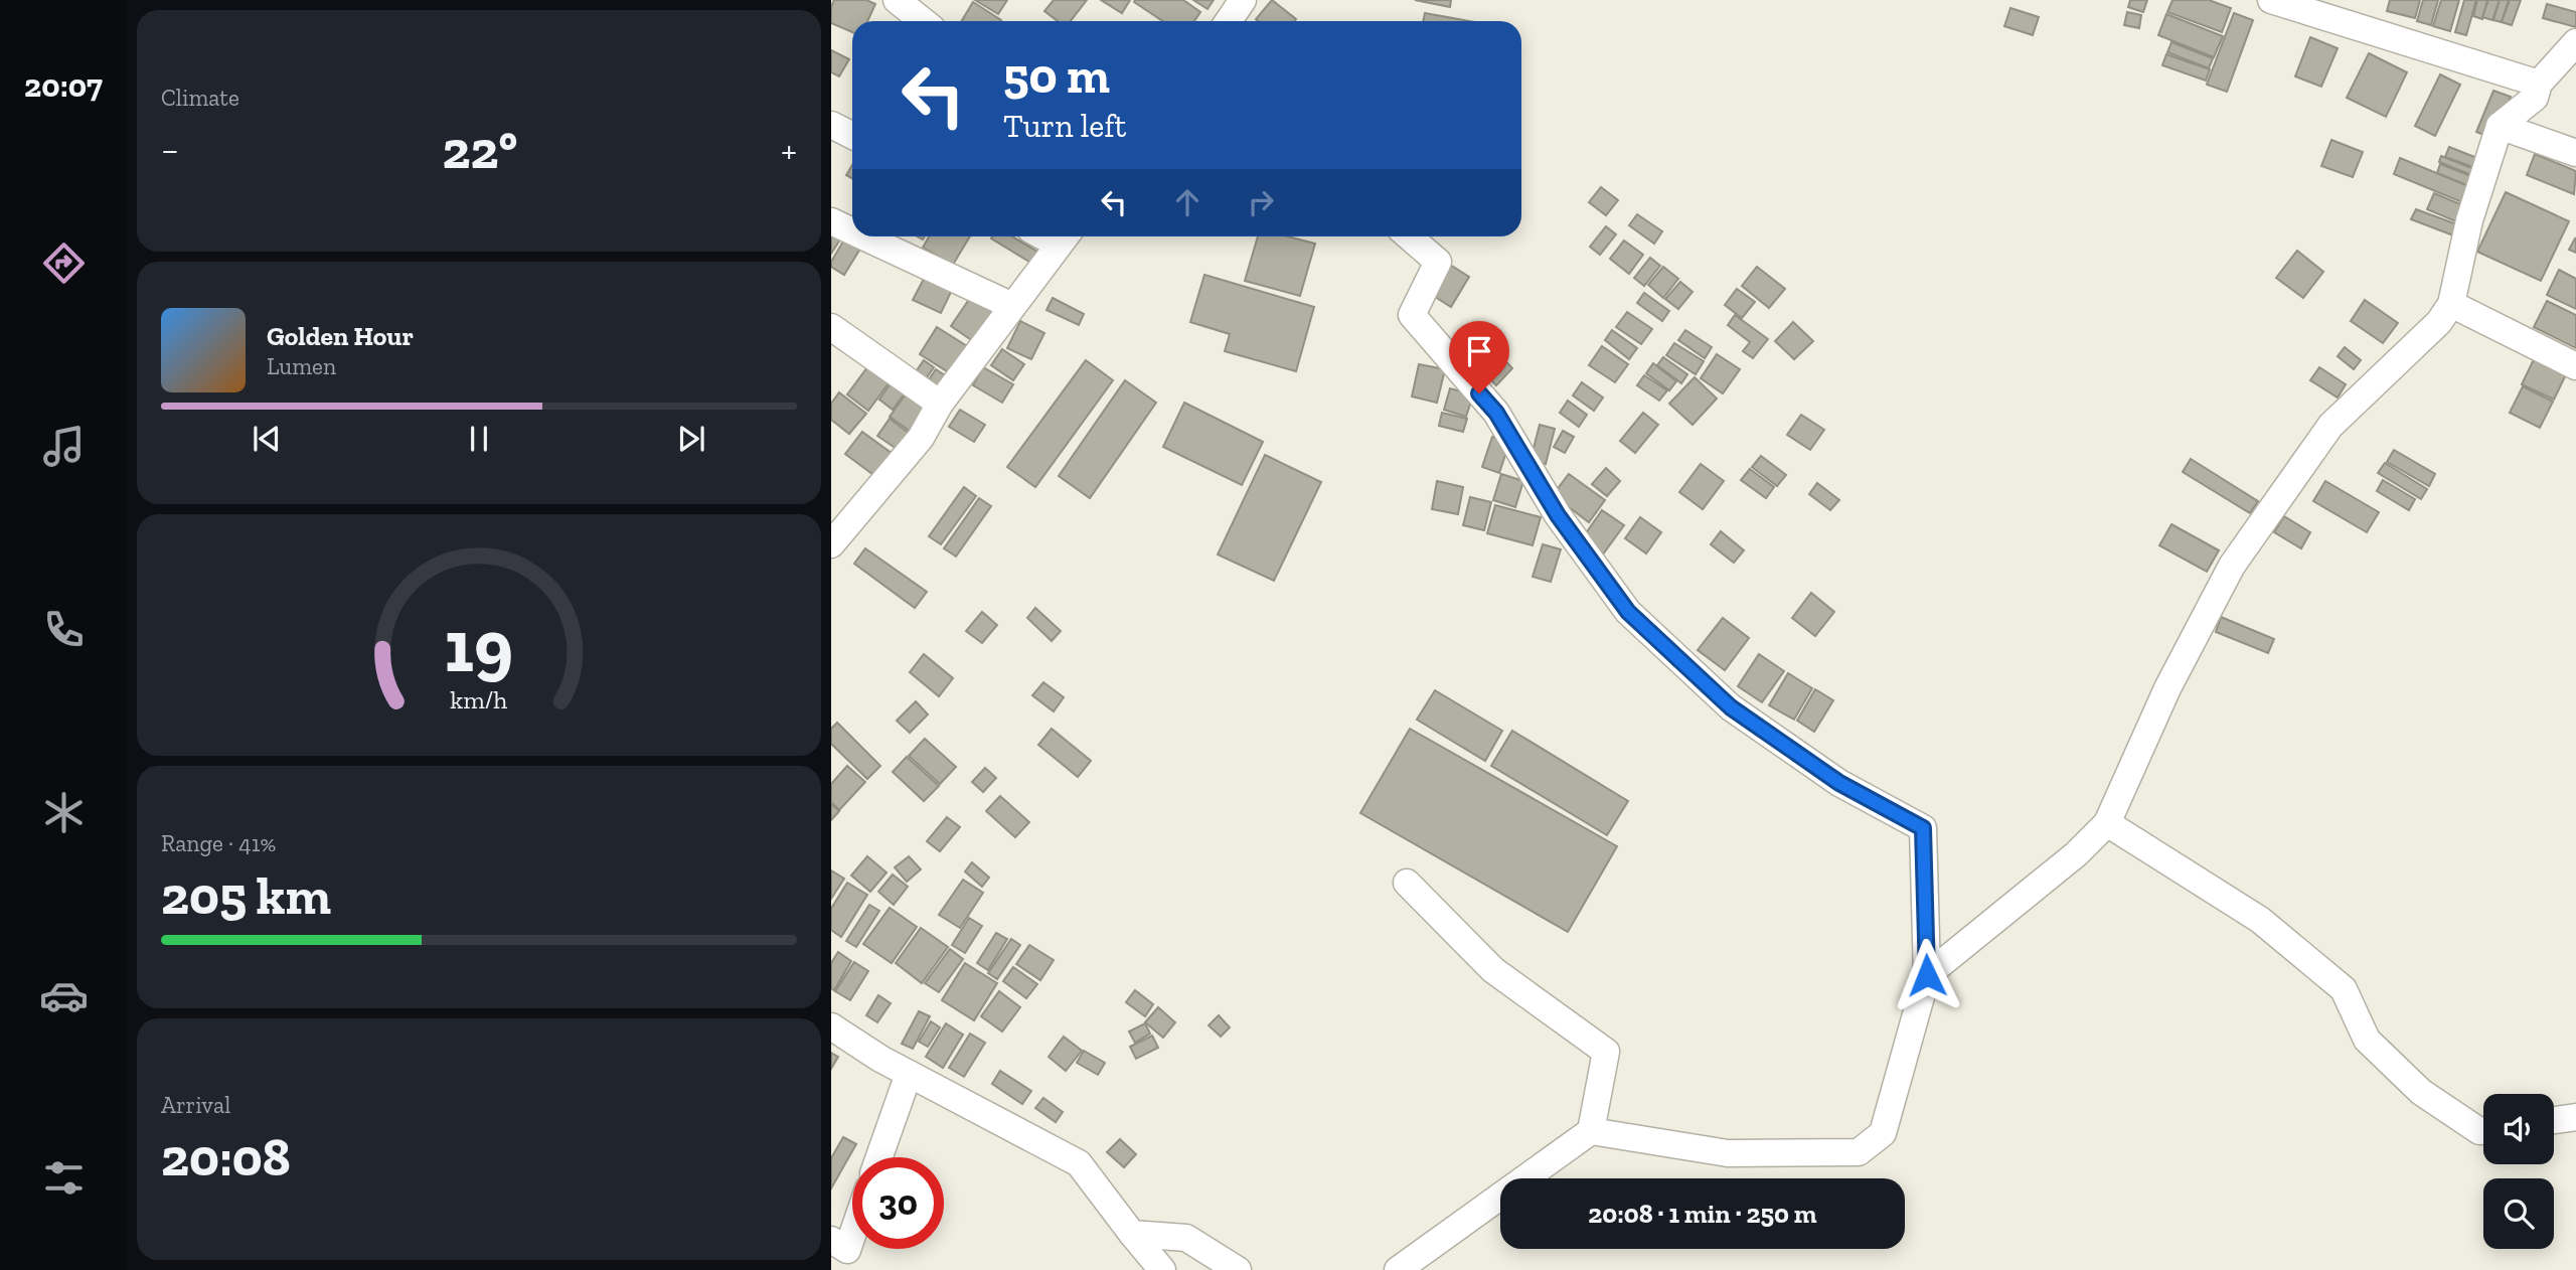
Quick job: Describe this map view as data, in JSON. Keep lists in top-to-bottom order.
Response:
{
  "page": {
    "tabs": "20:07",
    "tile": [
      "Climate",
      ["Range · 41%", "205 km"],
      ["Arrival", "20:08"]
    ],
    "turn": ["50 m", "Turn left"],
    "heat": ["−", "22°", "+"],
    "song": ["Golden Hour", "Lumen"],
    "limit": "30",
    "trip": "20:08 · 1 min · 250 m",
    "gauge": ["19", "km/h"]
  }
}
